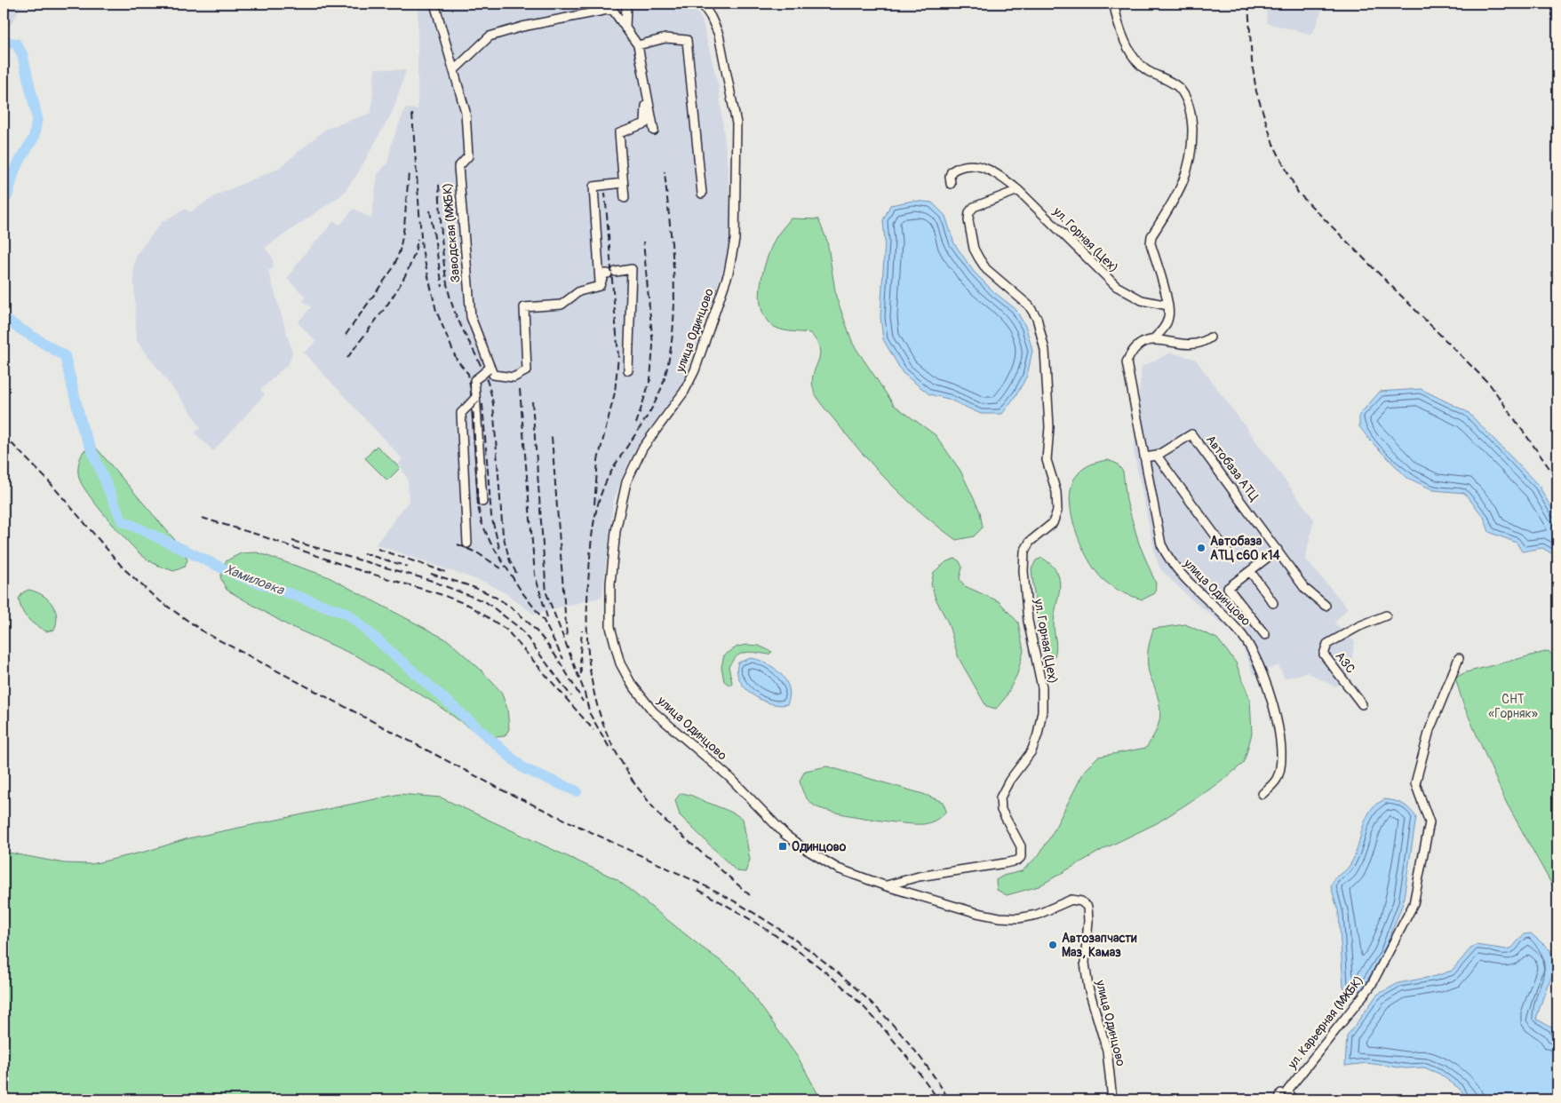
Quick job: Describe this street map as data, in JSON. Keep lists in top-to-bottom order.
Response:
{
  "streets": {
    "street": [
      "Заводская (МЖБК)",
      "ул. Горная (Цех)",
      "улица Одинцово",
      "Автобаза АТЦ",
      "АЗС",
      "ул. Карьерная (МЖБК)"
    ]
  },
  "crossings": [
    ["ул. Горная (Цех)", "улица Одинцово"],
    ["улица Одинцово", "Автобаза АТЦ"]
  ],
  "water": ["Хамиловка"],
  "parks": ["СНТ «Горняк»"],
  "places": {
    "other": ["Автобаза АТЦ с60 к14", "Автозапчасти Маз, Камаз"],
    "transit": ["Одинцово"]
  }
}
